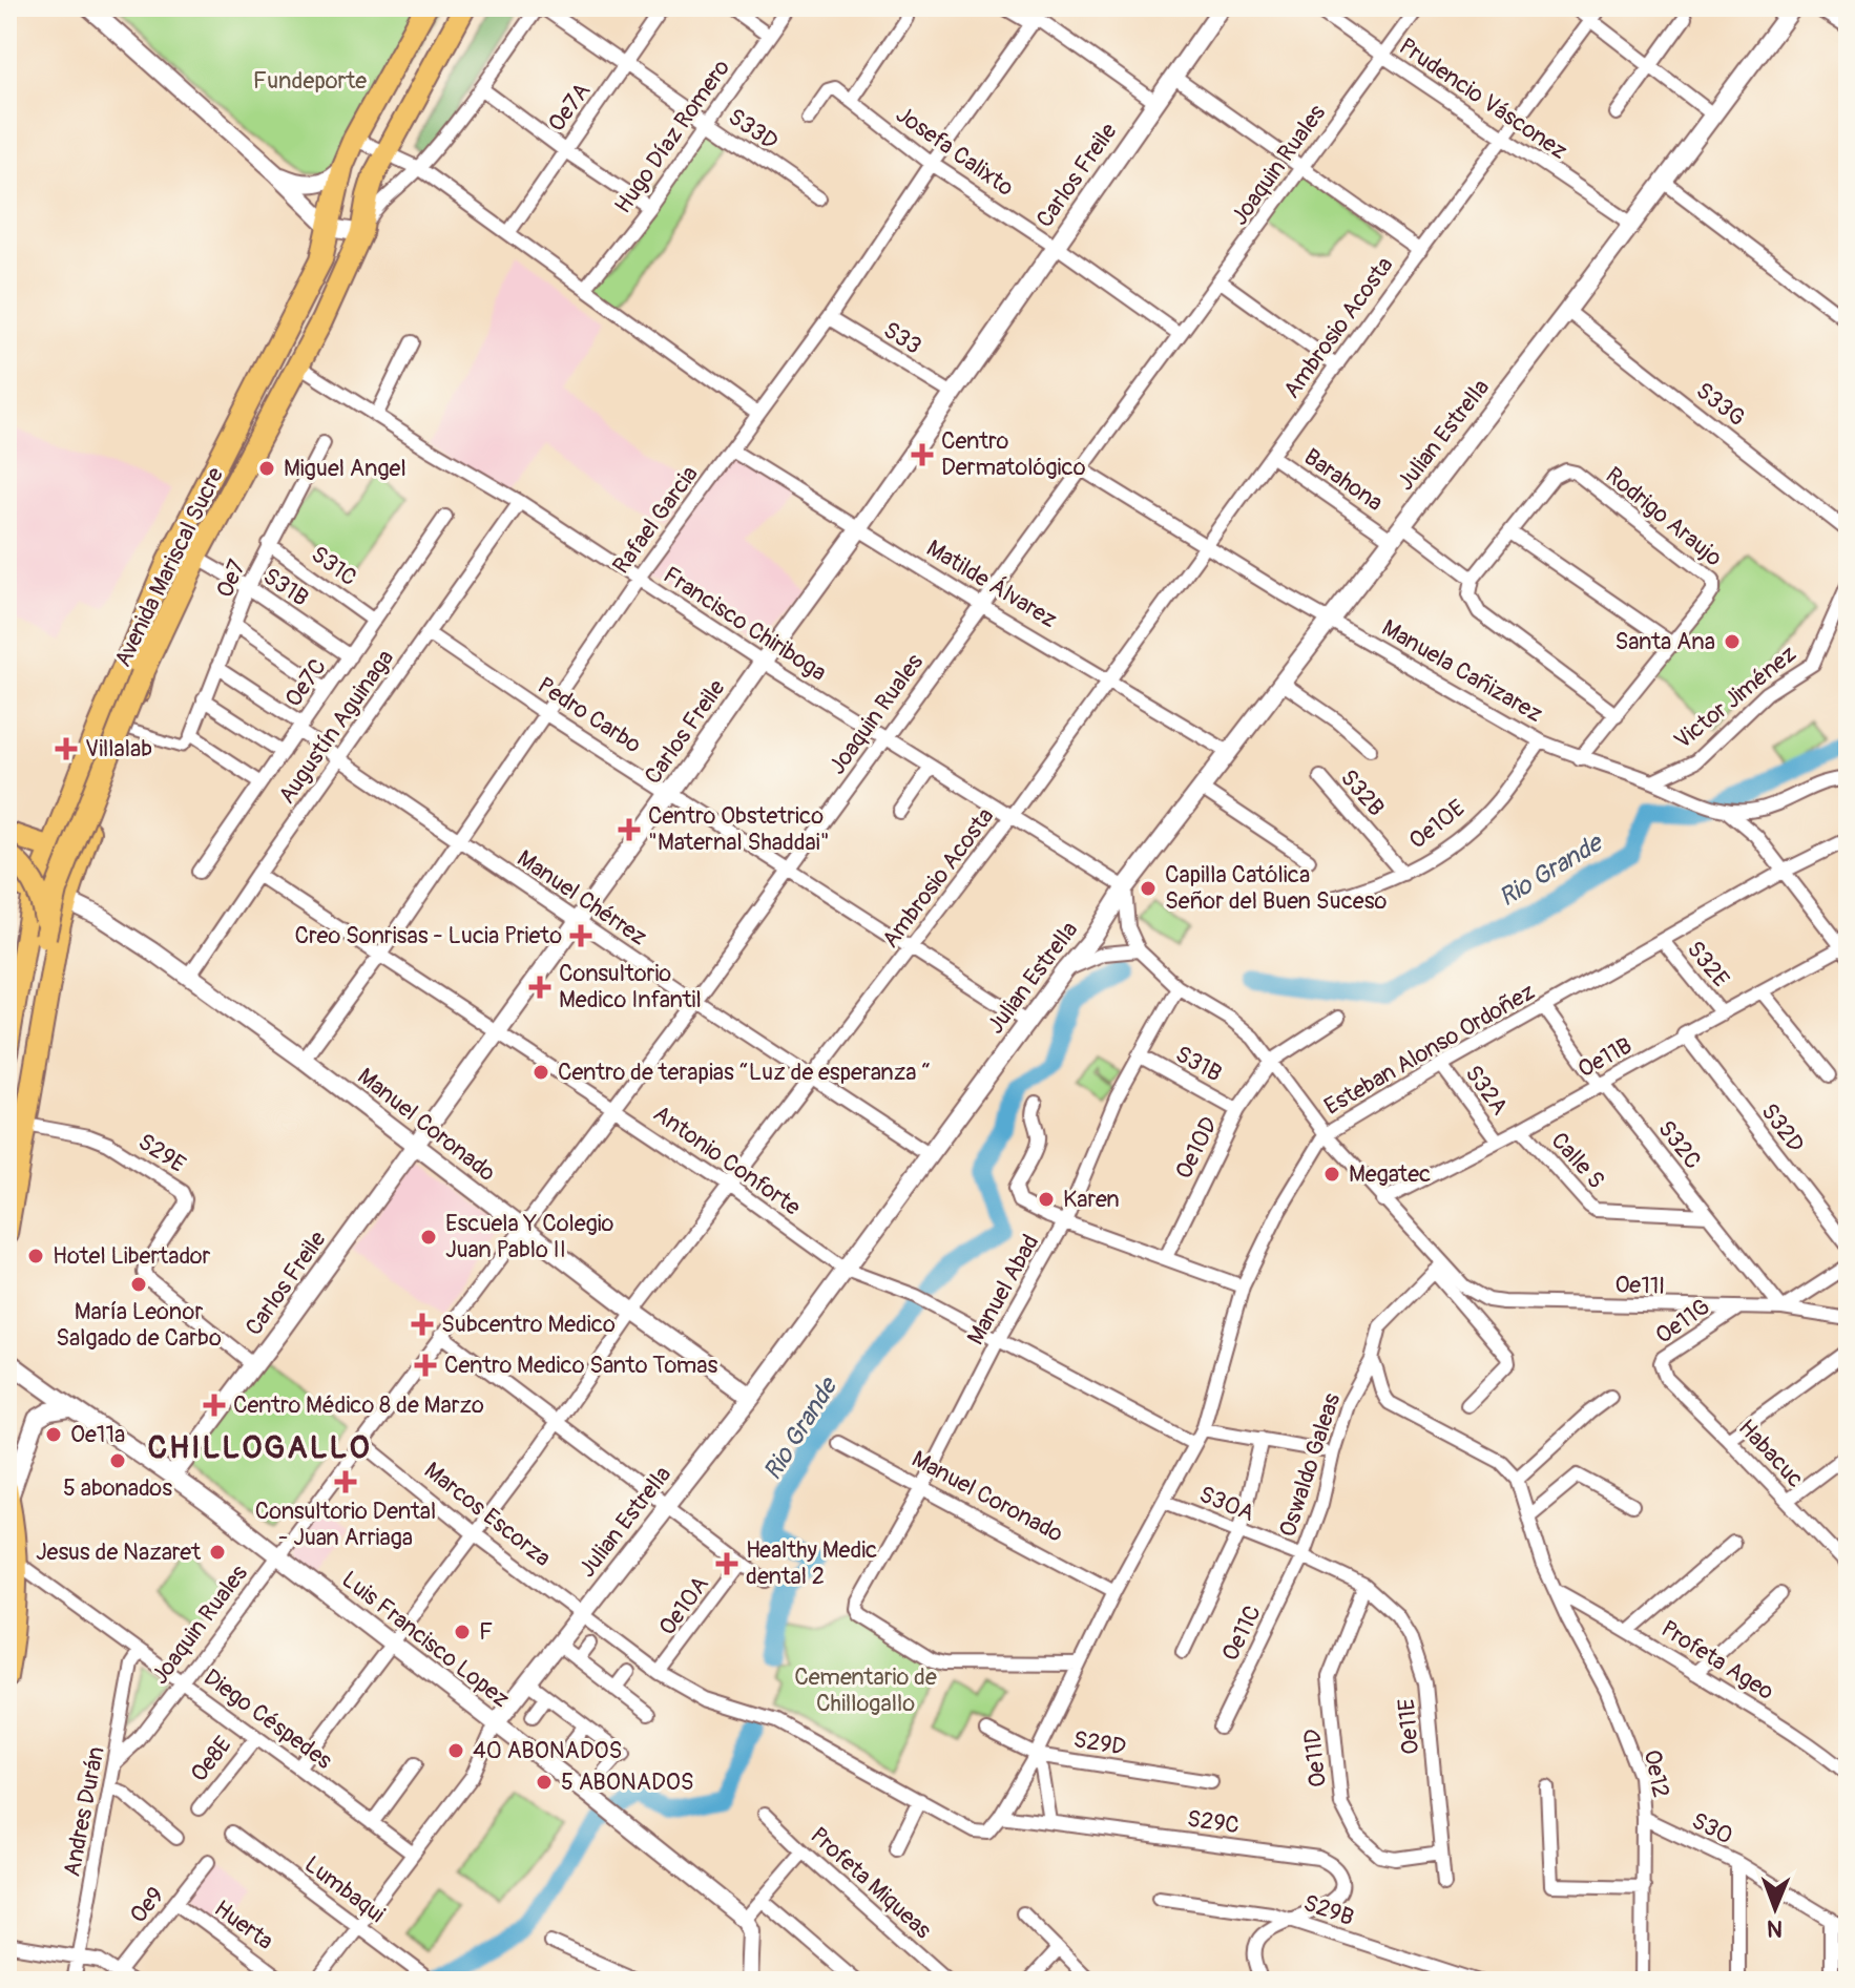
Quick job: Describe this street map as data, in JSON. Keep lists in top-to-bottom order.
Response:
{
  "streets": {
    "main road": ["Avenida Mariscal Sucre"],
    "street": [
      "Prudencio Vásconez",
      "Oe7A",
      "S33D",
      "Hugo Díaz Romero",
      "Josefa Calixto",
      "Joaquin Ruales",
      "Carlos Freile",
      "Ambrosio Acosta",
      "S33",
      "S33G",
      "Julian Estrella",
      "Barahona",
      "Rodrigo Araujo",
      "Rafael Garcia",
      "S31C",
      "Oe7",
      "Matilde Álvarez",
      "S31B",
      "Francisco Chiriboga",
      "Manuela Cañizarez",
      "Oe7C",
      "Victor Jiménez",
      "Pedro Carbo",
      "Augustín Aguinaga",
      "S32B",
      "Oe10E",
      "Manuel Chérrez",
      "S32E",
      "Esteban Alonso Ordoñez",
      "Oe11B",
      "S32A",
      "Manuel Coronado",
      "S32D",
      "S32C",
      "Oe10D",
      "S29E",
      "Antonio Conforte",
      "Calle S",
      "Oe11l",
      "Manuel Abad",
      "Oe11G",
      "Habacuc",
      "Oswaldo Galeas",
      "S30A",
      "Marcos Escorza",
      "Oe10A",
      "Oe11C",
      "Luis Francisco Lopez",
      "Profeta Ageo",
      "Diego Céspedes",
      "Oe11E",
      "S29D",
      "Oe11D",
      "Oe8E",
      "Oe12",
      "Andres Durán",
      "S29C",
      "S30",
      "Profeta Miqueas",
      "Lumbaqui",
      "Oe9",
      "S29B",
      "Huerta"
    ]
  },
  "crossings": [
    ["Prudencio Vásconez", "Joaquin Ruales"],
    ["Prudencio Vásconez", "Ambrosio Acosta"],
    ["Prudencio Vásconez", "Julian Estrella"],
    ["Oe7A", "S33D"],
    ["S33D", "Hugo Díaz Romero"],
    ["Josefa Calixto", "Joaquin Ruales"],
    ["Josefa Calixto", "Carlos Freile"],
    ["Josefa Calixto", "Rafael Garcia"],
    ["Joaquin Ruales", "Matilde Álvarez"],
    ["Joaquin Ruales", "Francisco Chiriboga"],
    ["Joaquin Ruales", "Manuela Cañizarez"],
    ["Joaquin Ruales", "Pedro Carbo"],
    ["Joaquin Ruales", "Manuel Chérrez"],
    ["Joaquin Ruales", "Manuel Coronado"],
    ["Joaquin Ruales", "Antonio Conforte"],
    ["Joaquin Ruales", "Marcos Escorza"],
    ["Joaquin Ruales", "Luis Francisco Lopez"],
    ["Joaquin Ruales", "Diego Céspedes"],
    ["Joaquin Ruales", "Andres Durán"],
    ["Carlos Freile", "S33"],
    ["Carlos Freile", "Matilde Álvarez"],
    ["Carlos Freile", "Francisco Chiriboga"],
    ["Carlos Freile", "Pedro Carbo"],
    ["Carlos Freile", "Manuel Chérrez"],
    ["Carlos Freile", "Manuel Coronado"],
    ["Carlos Freile", "S29E"],
    ["Carlos Freile", "Antonio Conforte"],
    ["Carlos Freile", "Luis Francisco Lopez"],
    ["Ambrosio Acosta", "Barahona"],
    ["Ambrosio Acosta", "Matilde Álvarez"],
    ["Ambrosio Acosta", "Francisco Chiriboga"],
    ["Ambrosio Acosta", "Manuela Cañizarez"],
    ["Ambrosio Acosta", "Pedro Carbo"],
    ["Ambrosio Acosta", "Manuel Chérrez"],
    ["Ambrosio Acosta", "Manuel Coronado"],
    ["Ambrosio Acosta", "Antonio Conforte"],
    ["Ambrosio Acosta", "Marcos Escorza"],
    ["Ambrosio Acosta", "Luis Francisco Lopez"],
    ["Ambrosio Acosta", "Diego Céspedes"],
    ["S33", "Rafael Garcia"],
    ["S33G", "Julian Estrella"],
    ["Julian Estrella", "Barahona"],
    ["Julian Estrella", "Matilde Álvarez"],
    ["Julian Estrella", "Francisco Chiriboga"],
    ["Julian Estrella", "Manuela Cañizarez"],
    ["Julian Estrella", "Pedro Carbo"],
    ["Julian Estrella", "Manuel Chérrez"],
    ["Julian Estrella", "Manuel Coronado"],
    ["Julian Estrella", "Antonio Conforte"],
    ["Julian Estrella", "Marcos Escorza"],
    ["Julian Estrella", "Luis Francisco Lopez"],
    ["Julian Estrella", "Diego Céspedes"],
    ["Julian Estrella", "Lumbaqui"],
    ["Barahona", "Rodrigo Araujo"],
    ["Rodrigo Araujo", "Manuela Cañizarez"],
    ["Rafael Garcia", "Matilde Álvarez"],
    ["Rafael Garcia", "Francisco Chiriboga"],
    ["Rafael Garcia", "Pedro Carbo"],
    ["Rafael Garcia", "Manuel Chérrez"],
    ["Rafael Garcia", "Manuel Coronado"],
    ["Rafael Garcia", "Antonio Conforte"],
    ["S31C", "Oe7"],
    ["S31C", "Oe7C"],
    ["Avenida Mariscal Sucre", "S31B"],
    ["Avenida Mariscal Sucre", "Francisco Chiriboga"],
    ["Avenida Mariscal Sucre", "Manuel Coronado"],
    ["Avenida Mariscal Sucre", "S29E"],
    ["Oe7", "S31B"],
    ["Oe7", "Manuel Chérrez"],
    ["S31B", "Oe7C"],
    ["S31B", "Oe10D"],
    ["S31B", "Manuel Abad"],
    ["Francisco Chiriboga", "Augustín Aguinaga"],
    ["Manuela Cañizarez", "Victor Jiménez"],
    ["Manuela Cañizarez", "Oe10E"],
    ["Oe7C", "Manuel Chérrez"],
    ["Pedro Carbo", "Augustín Aguinaga"],
    ["Augustín Aguinaga", "Manuel Chérrez"],
    ["Augustín Aguinaga", "Manuel Coronado"],
    ["Augustín Aguinaga", "Antonio Conforte"],
    ["S32B", "Oe10E"],
    ["S32E", "Esteban Alonso Ordoñez"],
    ["S32E", "Oe11B"],
    ["Esteban Alonso Ordoñez", "S32A"],
    ["Esteban Alonso Ordoñez", "Manuel Coronado"],
    ["Esteban Alonso Ordoñez", "S32C"],
    ["Esteban Alonso Ordoñez", "Antonio Conforte"],
    ["Esteban Alonso Ordoñez", "Manuel Abad"],
    ["Esteban Alonso Ordoñez", "S30A"],
    ["Esteban Alonso Ordoñez", "Marcos Escorza"],
    ["Esteban Alonso Ordoñez", "S29D"],
    ["Esteban Alonso Ordoñez", "S29C"],
    ["Oe11B", "S32A"],
    ["Oe11B", "S32D"],
    ["Oe11B", "S32C"],
    ["Oe11B", "Calle S"],
    ["Manuel Coronado", "Manuel Abad"],
    ["S32C", "Calle S"],
    ["S32C", "Oe11l"],
    ["Antonio Conforte", "Manuel Abad"],
    ["Oe11l", "Oe11G"],
    ["Oe11l", "Oswaldo Galeas"],
    ["Oe11G", "Habacuc"],
    ["Oswaldo Galeas", "S30A"],
    ["Oswaldo Galeas", "Oe11C"],
    ["S30A", "Oe11C"],
    ["S30A", "Oe11E"],
    ["S30A", "Oe11D"],
    ["Marcos Escorza", "Oe10A"],
    ["Profeta Ageo", "Oe12"],
    ["Diego Céspedes", "Oe8E"],
    ["Diego Céspedes", "Andres Durán"],
    ["Oe11E", "Oe11D"],
    ["Oe12", "S30"],
    ["S29C", "S29B"],
    ["Oe9", "Huerta"]
  ],
  "districts": ["CHILLOGALLO"],
  "water": ["Rio Grande"],
  "parks": ["Fundeporte", "Cementario de Chillogallo"],
  "places": {
    "health": [
      "Centro Dermatológico",
      "Villalab",
      "Centro Obstetrico \"Maternal Shaddai\"",
      "Creo Sonrisas - Lucia Prieto",
      "Consultorio Medico Infantil",
      "Subcentro Medico",
      "Centro Medico Santo Tomas",
      "Centro Médico 8 de Marzo",
      "Consultorio Dental - Juan Arriaga",
      "Healthy Medic dental 2"
    ],
    "other": [
      "Miguel Angel",
      "Santa Ana",
      "Capilla Católica Señor del Buen Suceso",
      "Centro de terapias “Luz de esperanza “",
      "Megatec",
      "Karen",
      "Escuela Y Colegio Juan Pablo II",
      "Hotel Libertador",
      "María Leonor Salgado de Carbo",
      "Oe11a",
      "5 abonados",
      "Jesus de Nazaret",
      "F",
      "40 ABONADOS",
      "5 ABONADOS"
    ]
  },
  "north": "bottom"
}
